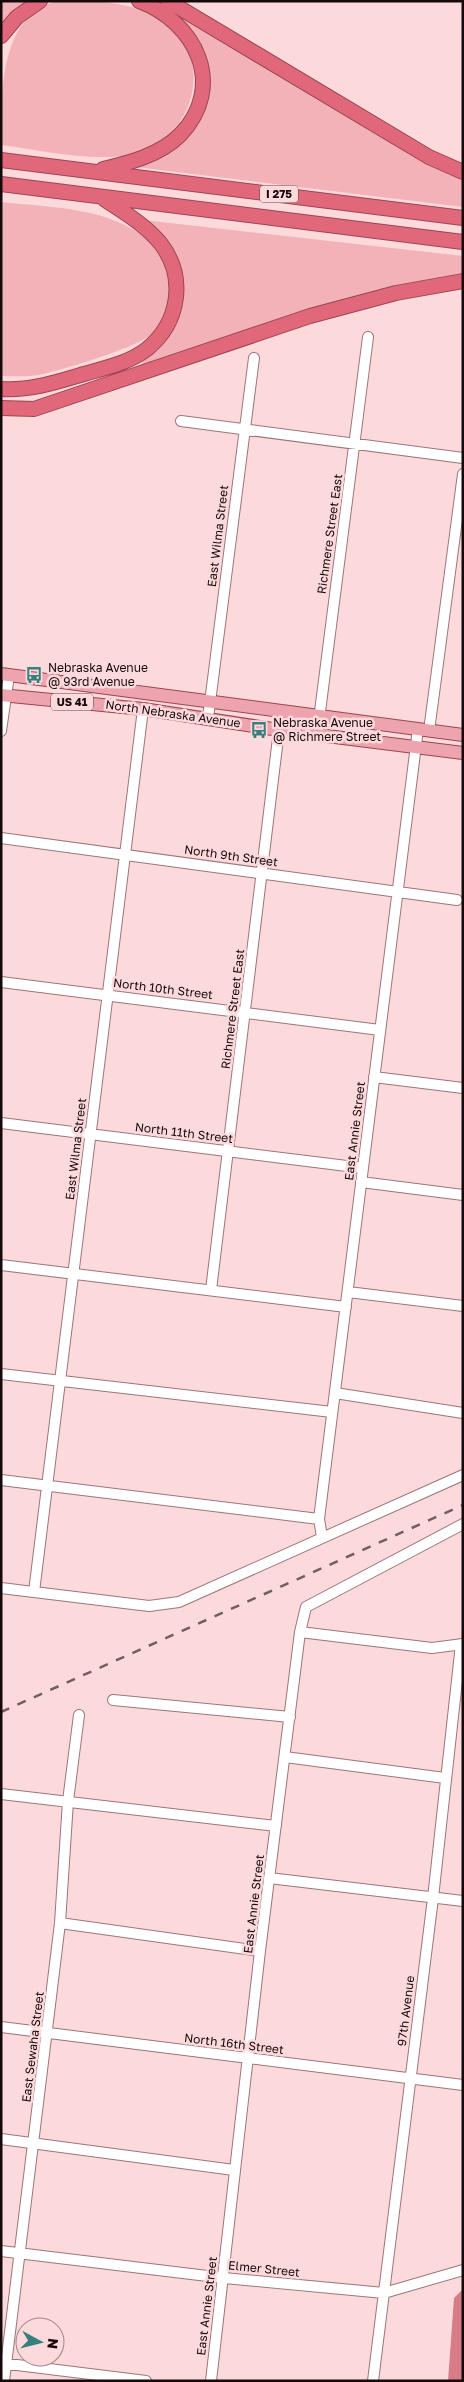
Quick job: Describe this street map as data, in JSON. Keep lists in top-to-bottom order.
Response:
{
  "streets": {
    "highway": ["I 275"],
    "main road": ["US 41", "North Nebraska Avenue"],
    "street": [
      "Richmere Street East",
      "East Wilma Street",
      "North 9th Street",
      "North 10th Street",
      "East Annie Street",
      "North 11th Street",
      "97th Avenue",
      "North 16th Street",
      "East Sewaha Street",
      "Elmer Street"
    ]
  },
  "crossings": [
    ["Richmere Street East", "North Nebraska Avenue"],
    ["Richmere Street East", "North 9th Street"],
    ["Richmere Street East", "North 10th Street"],
    ["Richmere Street East", "North 11th Street"],
    ["East Wilma Street", "North Nebraska Avenue"],
    ["East Wilma Street", "North 9th Street"],
    ["East Wilma Street", "North 10th Street"],
    ["East Wilma Street", "North 11th Street"],
    ["North Nebraska Avenue", "East Annie Street"],
    ["North 9th Street", "East Annie Street"],
    ["North 10th Street", "East Annie Street"],
    ["East Annie Street", "North 11th Street"],
    ["East Annie Street", "North 16th Street"],
    ["East Annie Street", "Elmer Street"],
    ["97th Avenue", "North 16th Street"],
    ["97th Avenue", "Elmer Street"],
    ["North 16th Street", "East Sewaha Street"],
    ["East Sewaha Street", "Elmer Street"]
  ],
  "places": {
    "bus stop": ["Nebraska Avenue @ 93rd Avenue", "Nebraska Avenue @ Richmere Street"]
  },
  "north": "right"
}
